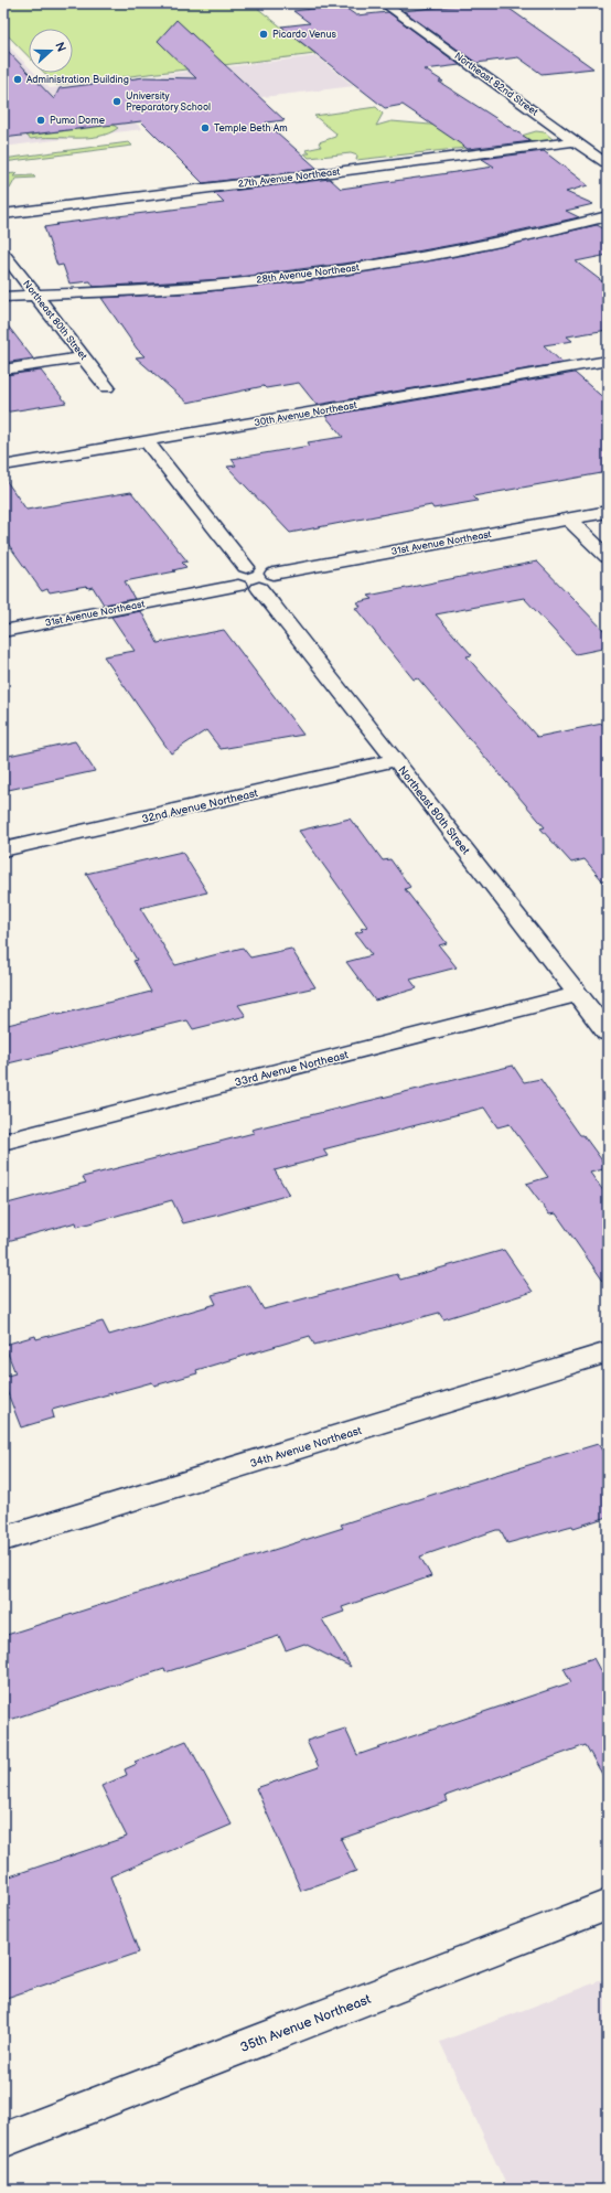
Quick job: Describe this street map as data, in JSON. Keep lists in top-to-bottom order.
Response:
{
  "streets": {
    "street": [
      "Northeast 82nd Street",
      "27th Avenue Northeast",
      "28th Avenue Northeast",
      "Northeast 80th Street",
      "30th Avenue Northeast",
      "31st Avenue Northeast",
      "32nd Avenue Northeast",
      "33rd Avenue Northeast",
      "34th Avenue Northeast",
      "35th Avenue Northeast"
    ]
  },
  "crossings": [
    ["Northeast 82nd Street", "27th Avenue Northeast"],
    ["28th Avenue Northeast", "Northeast 80th Street"],
    ["Northeast 80th Street", "31st Avenue Northeast"],
    ["Northeast 80th Street", "32nd Avenue Northeast"],
    ["Northeast 80th Street", "33rd Avenue Northeast"]
  ],
  "places": [
    "Picardo Venus",
    "Administration Building",
    "University Preparatory School",
    "Puma Dome",
    "Temple Beth Am"
  ],
  "north": "right"
}
